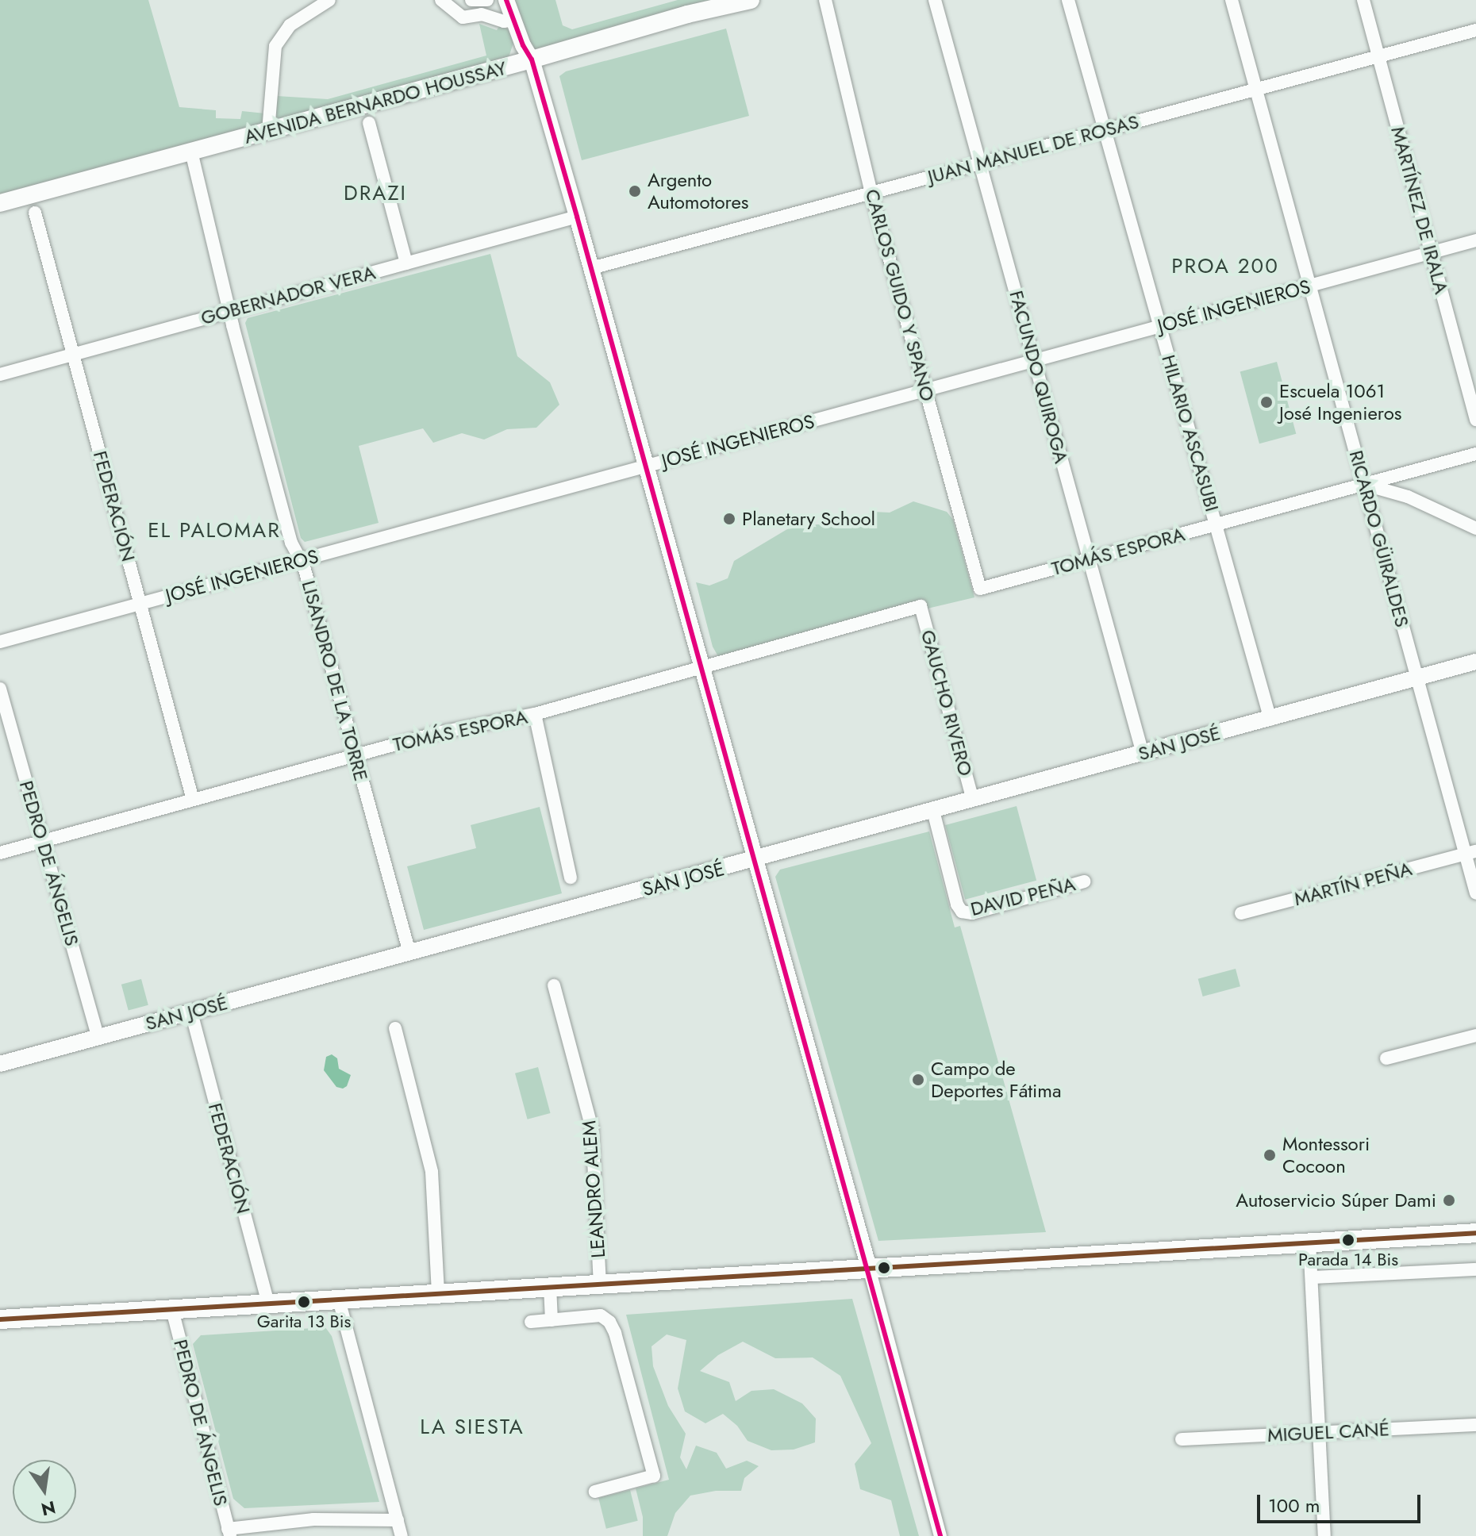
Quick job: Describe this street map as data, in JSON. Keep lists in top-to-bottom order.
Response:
{
  "streets": {
    "main road": ["AVENIDA BERNARDO HOUSSAY"],
    "street": [
      "JUAN MANUEL DE ROSAS",
      "MARTÍNEZ DE IRALA",
      "GOBERNADOR VERA",
      "CARLOS GUIDO Y SPANO",
      "JOSÉ INGENIEROS",
      "FACUNDO QUIROGA",
      "HILARIO ASCASUBI",
      "FEDERACIÓN",
      "RICARDO GÜIRALDES",
      "TOMÁS ESPORA",
      "LISANDRO DE LA TORRE",
      "GAUCHO RIVERO",
      "SAN JOSÉ",
      "PEDRO DE ÁNGELIS",
      "MARTÍN PEÑA",
      "DAVID PEÑA",
      "LEANDRO ALEM",
      "MIGUEL CANÉ"
    ]
  },
  "crossings": [
    ["AVENIDA BERNARDO HOUSSAY", "LISANDRO DE LA TORRE"],
    ["JUAN MANUEL DE ROSAS", "MARTÍNEZ DE IRALA"],
    ["JUAN MANUEL DE ROSAS", "CARLOS GUIDO Y SPANO"],
    ["JUAN MANUEL DE ROSAS", "FACUNDO QUIROGA"],
    ["JUAN MANUEL DE ROSAS", "HILARIO ASCASUBI"],
    ["JUAN MANUEL DE ROSAS", "RICARDO GÜIRALDES"],
    ["MARTÍNEZ DE IRALA", "JOSÉ INGENIEROS"],
    ["GOBERNADOR VERA", "FEDERACIÓN"],
    ["GOBERNADOR VERA", "LISANDRO DE LA TORRE"],
    ["CARLOS GUIDO Y SPANO", "JOSÉ INGENIEROS"],
    ["CARLOS GUIDO Y SPANO", "TOMÁS ESPORA"],
    ["JOSÉ INGENIEROS", "FACUNDO QUIROGA"],
    ["JOSÉ INGENIEROS", "HILARIO ASCASUBI"],
    ["JOSÉ INGENIEROS", "FEDERACIÓN"],
    ["JOSÉ INGENIEROS", "RICARDO GÜIRALDES"],
    ["JOSÉ INGENIEROS", "LISANDRO DE LA TORRE"],
    ["FACUNDO QUIROGA", "TOMÁS ESPORA"],
    ["FACUNDO QUIROGA", "SAN JOSÉ"],
    ["HILARIO ASCASUBI", "TOMÁS ESPORA"],
    ["HILARIO ASCASUBI", "SAN JOSÉ"],
    ["FEDERACIÓN", "TOMÁS ESPORA"],
    ["FEDERACIÓN", "SAN JOSÉ"],
    ["RICARDO GÜIRALDES", "TOMÁS ESPORA"],
    ["RICARDO GÜIRALDES", "SAN JOSÉ"],
    ["RICARDO GÜIRALDES", "MARTÍN PEÑA"],
    ["TOMÁS ESPORA", "LISANDRO DE LA TORRE"],
    ["TOMÁS ESPORA", "GAUCHO RIVERO"],
    ["TOMÁS ESPORA", "PEDRO DE ÁNGELIS"],
    ["LISANDRO DE LA TORRE", "SAN JOSÉ"],
    ["GAUCHO RIVERO", "SAN JOSÉ"],
    ["SAN JOSÉ", "PEDRO DE ÁNGELIS"],
    ["SAN JOSÉ", "DAVID PEÑA"]
  ],
  "districts": [
    "DRAZI",
    "PROA 200",
    "EL PALOMAR",
    "LA SIESTA"
  ],
  "places": [
    "Argento Automotores",
    "Escuela 1061 José Ingenieros",
    "Planetary School",
    "Campo de Deportes Fátima",
    "Montessori Cocoon",
    "Autoservicio Súper Dami",
    "Parada 14 Bis",
    "Garita 13 Bis"
  ],
  "scale_bar": "100 m",
  "north": "bottom"
}
